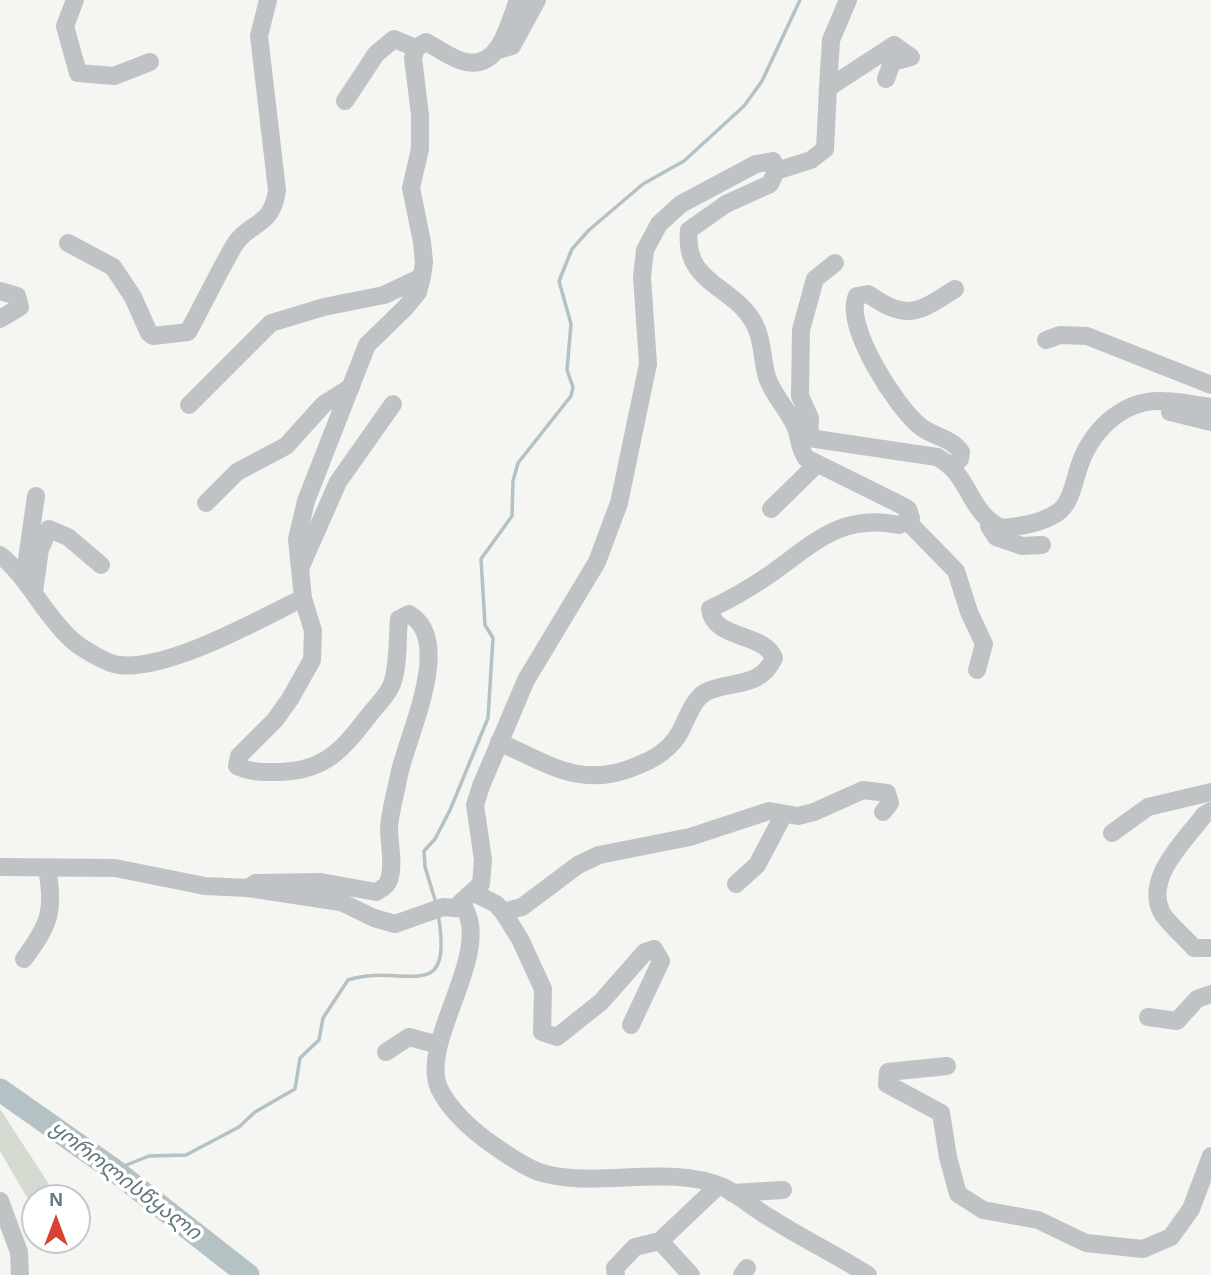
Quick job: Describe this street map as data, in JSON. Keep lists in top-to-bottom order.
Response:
{
  "water": ["ყოროლისწყალი"],
  "north": "top"
}
